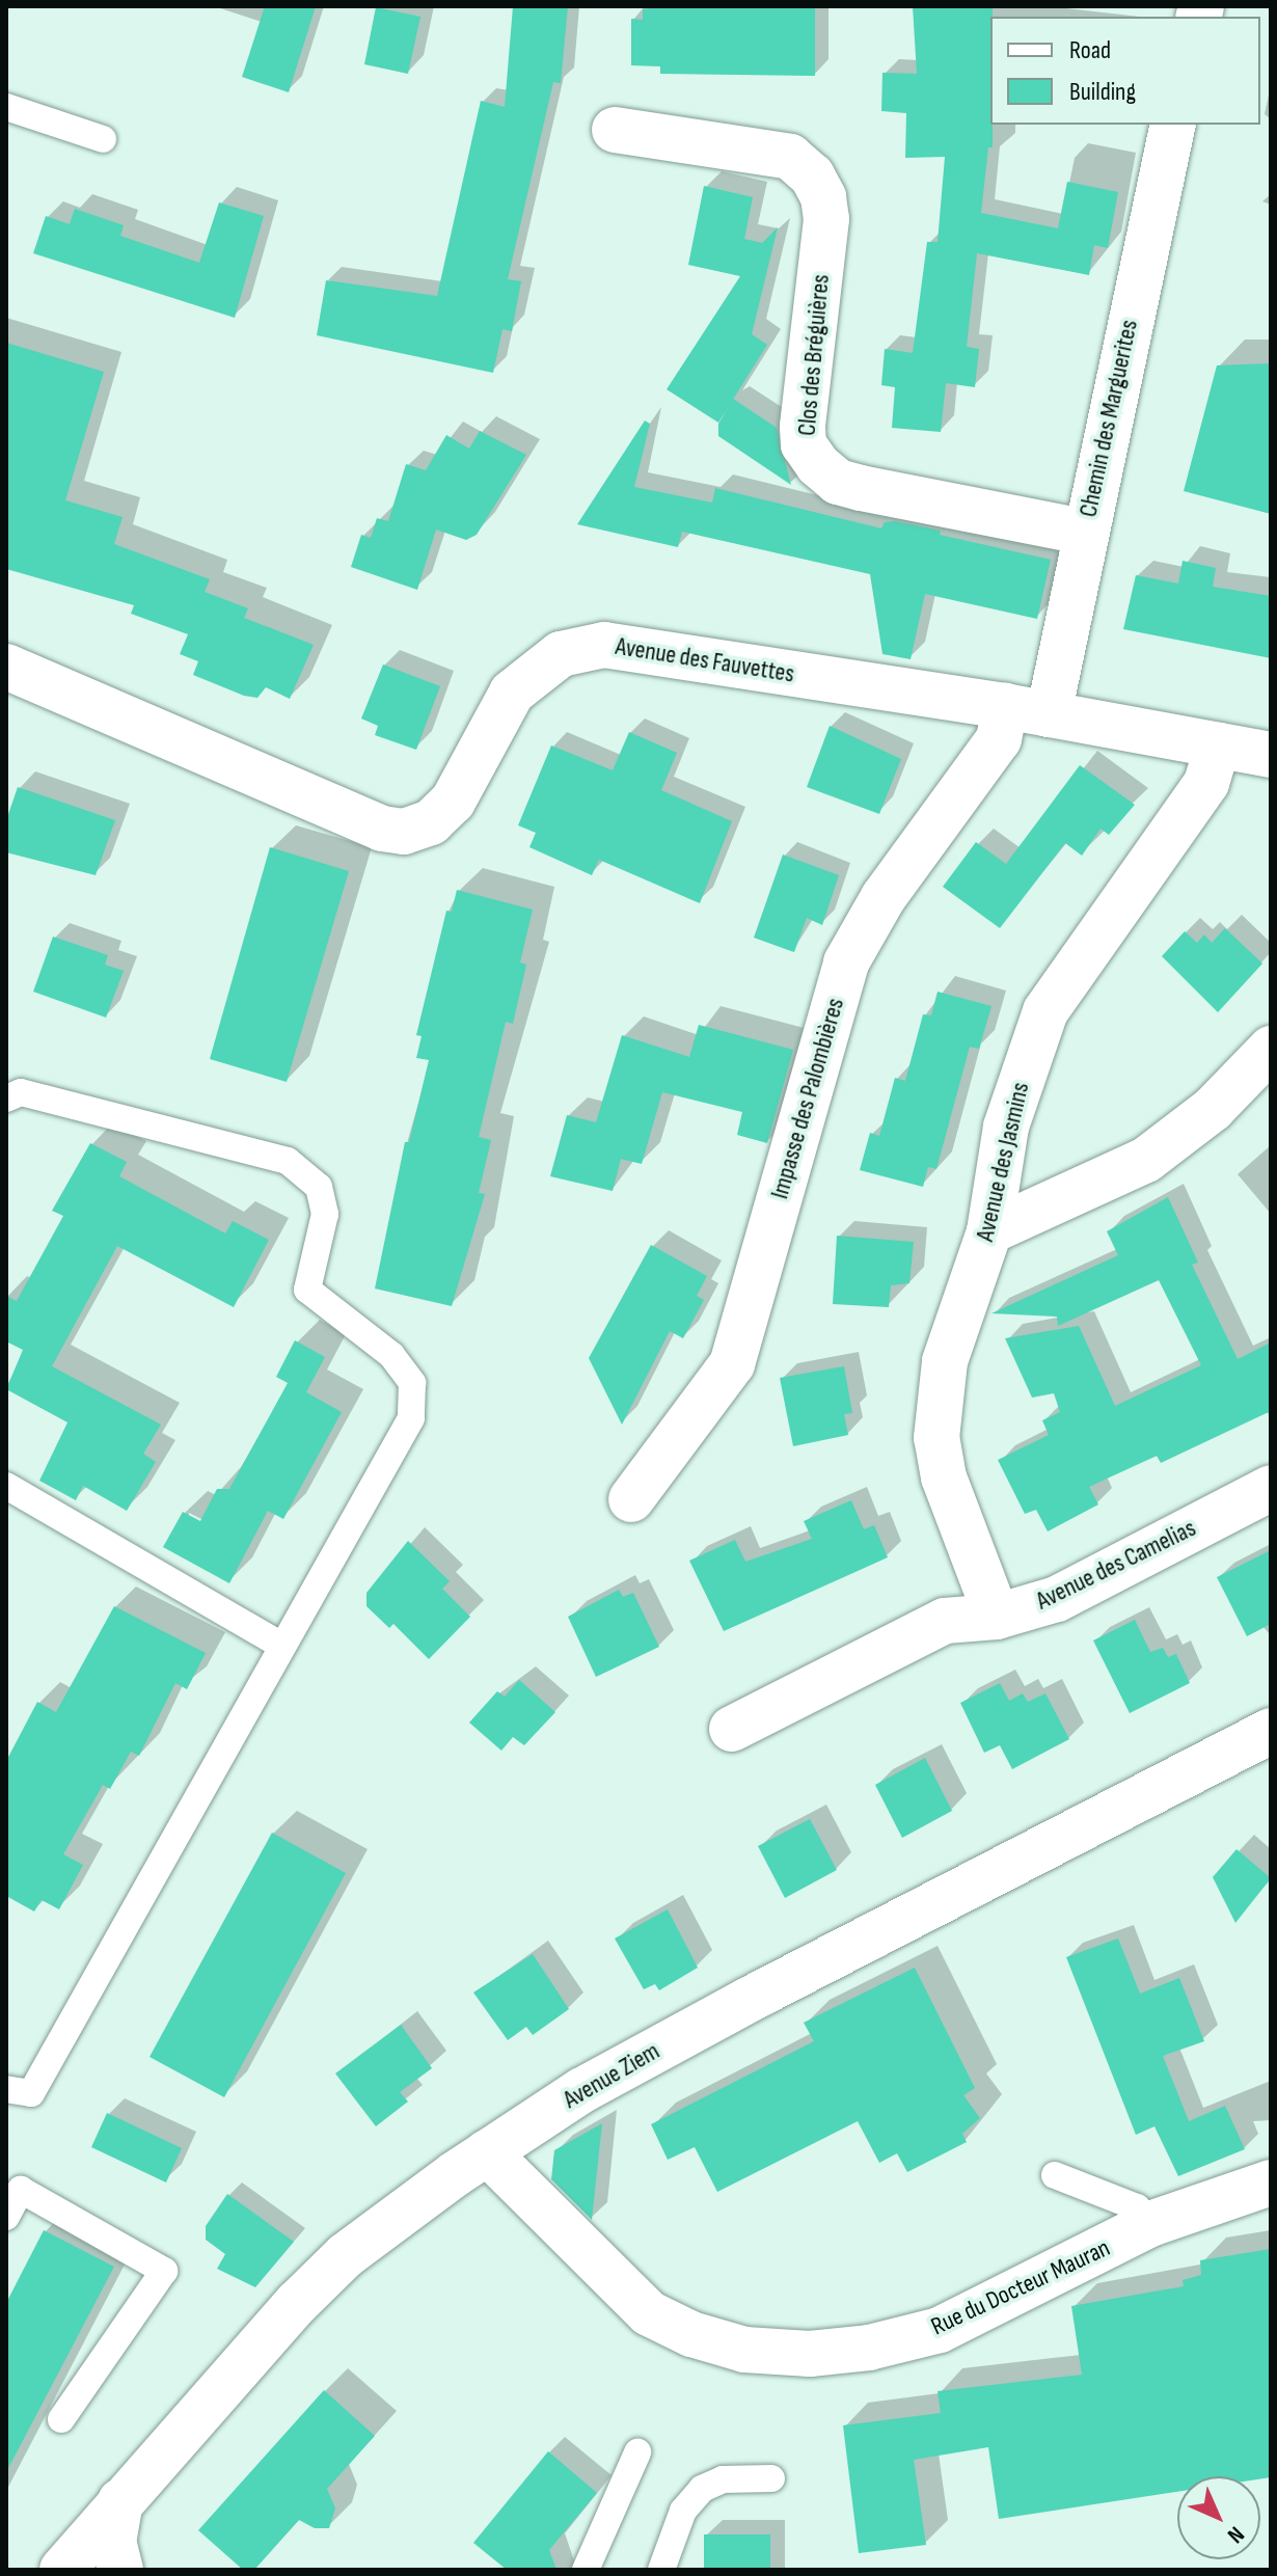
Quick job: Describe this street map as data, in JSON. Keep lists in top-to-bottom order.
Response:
{
  "streets": {
    "street": [
      "Clos des Bréguières",
      "Chemin des Marguerites",
      "Avenue des Fauvettes",
      "Impasse des Palombières",
      "Avenue des Jasmins",
      "Avenue des Camelias",
      "Avenue Ziem",
      "Rue du Docteur Mauran"
    ]
  },
  "crossings": [
    ["Clos des Bréguières", "Chemin des Marguerites"],
    ["Chemin des Marguerites", "Avenue des Fauvettes"],
    ["Avenue des Fauvettes", "Impasse des Palombières"],
    ["Avenue des Fauvettes", "Avenue des Jasmins"],
    ["Avenue des Jasmins", "Avenue des Camelias"],
    ["Avenue Ziem", "Rue du Docteur Mauran"]
  ],
  "legend": ["Road", "Building"],
  "north": "bottom right"
}
